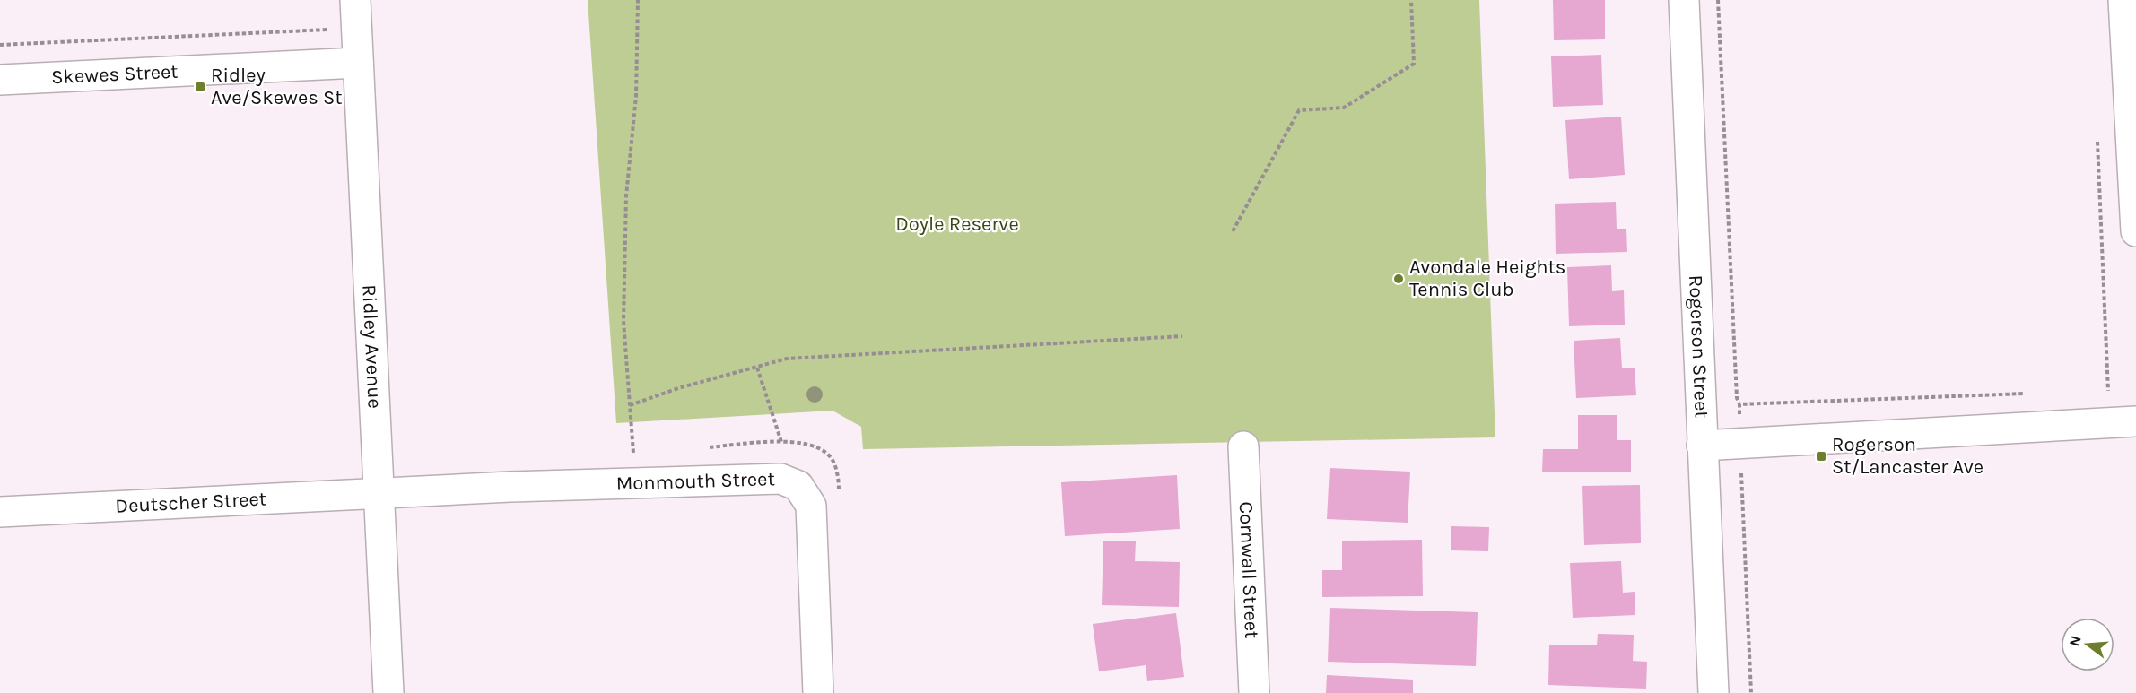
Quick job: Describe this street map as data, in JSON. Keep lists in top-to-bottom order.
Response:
{
  "streets": {
    "street": [
      "Skewes Street",
      "Ridley Avenue",
      "Rogerson Street",
      "Monmouth Street",
      "Deutscher Street",
      "Cornwall Street"
    ]
  },
  "crossings": [
    ["Skewes Street", "Ridley Avenue"],
    ["Ridley Avenue", "Monmouth Street"],
    ["Ridley Avenue", "Deutscher Street"],
    ["Monmouth Street", "Deutscher Street"]
  ],
  "parks": ["Doyle Reserve"],
  "places": {
    "transit": ["Ridley Ave/Skewes St", "Rogerson St/Lancaster Ave"],
    "other": ["Avondale Heights Tennis Club"]
  },
  "north": "left"
}
